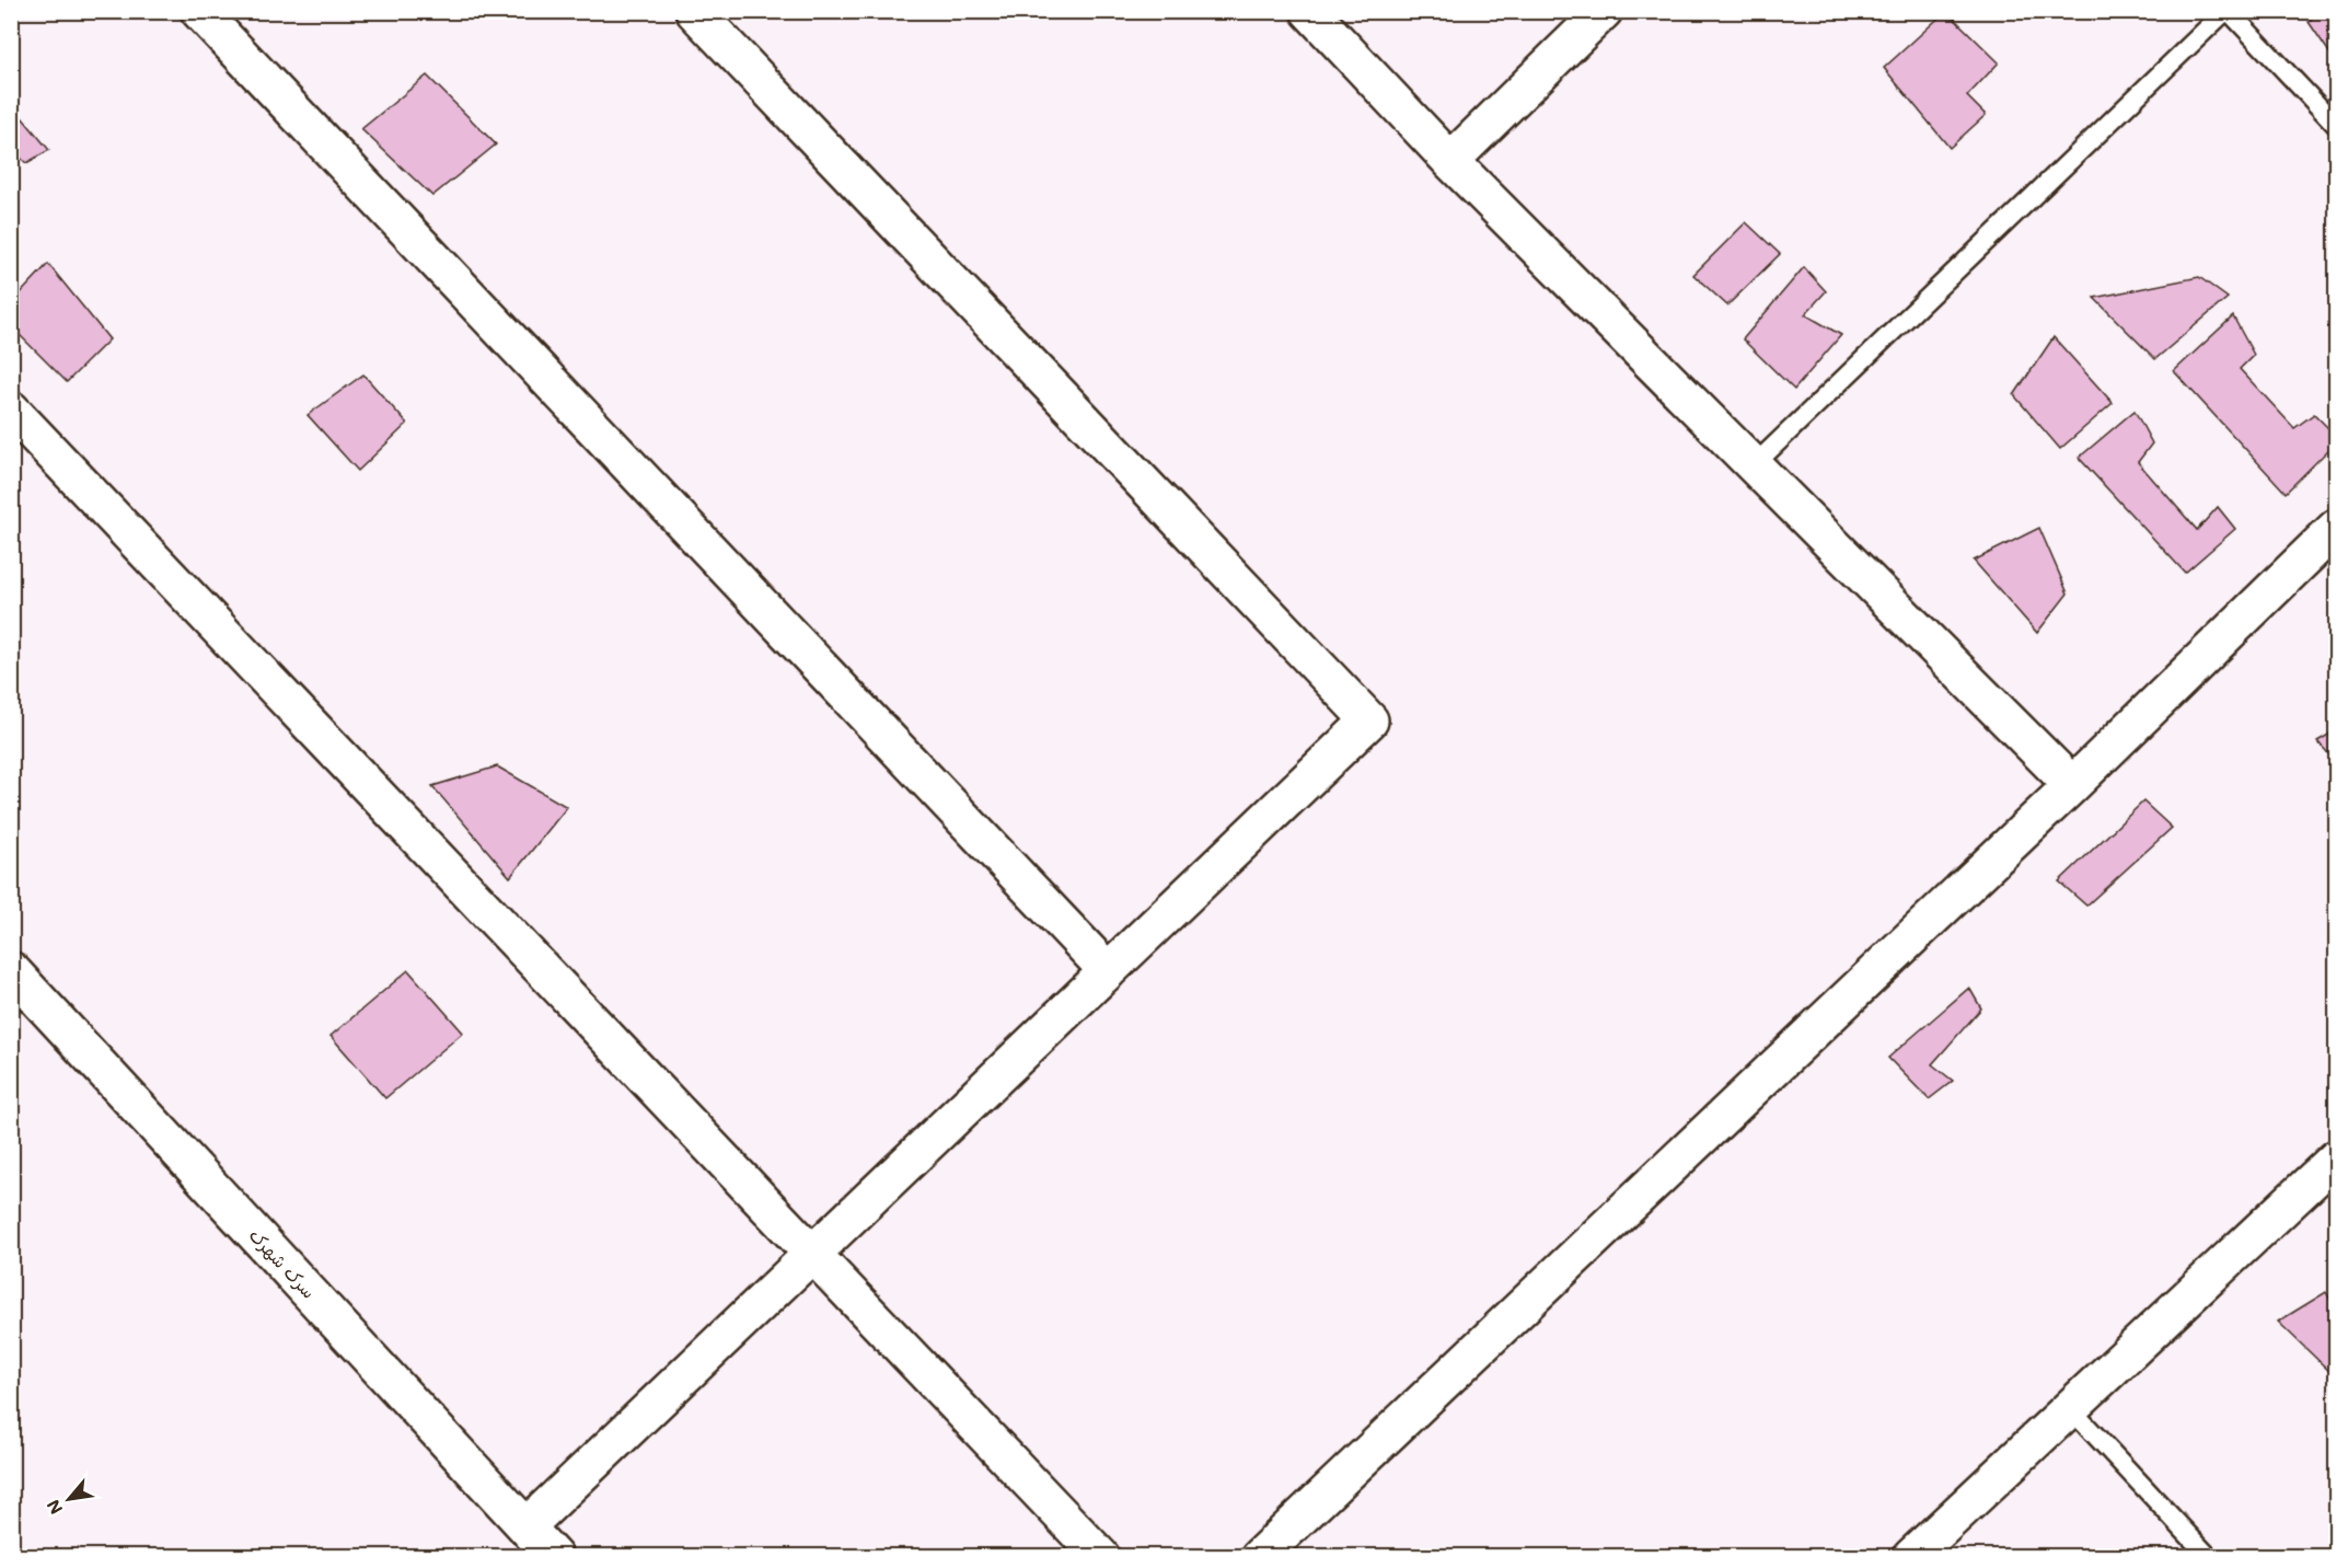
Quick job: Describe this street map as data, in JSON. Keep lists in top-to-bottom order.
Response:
{
  "streets": {
    "street": ["سرک شهرک"]
  },
  "north": "bottom left"
}
